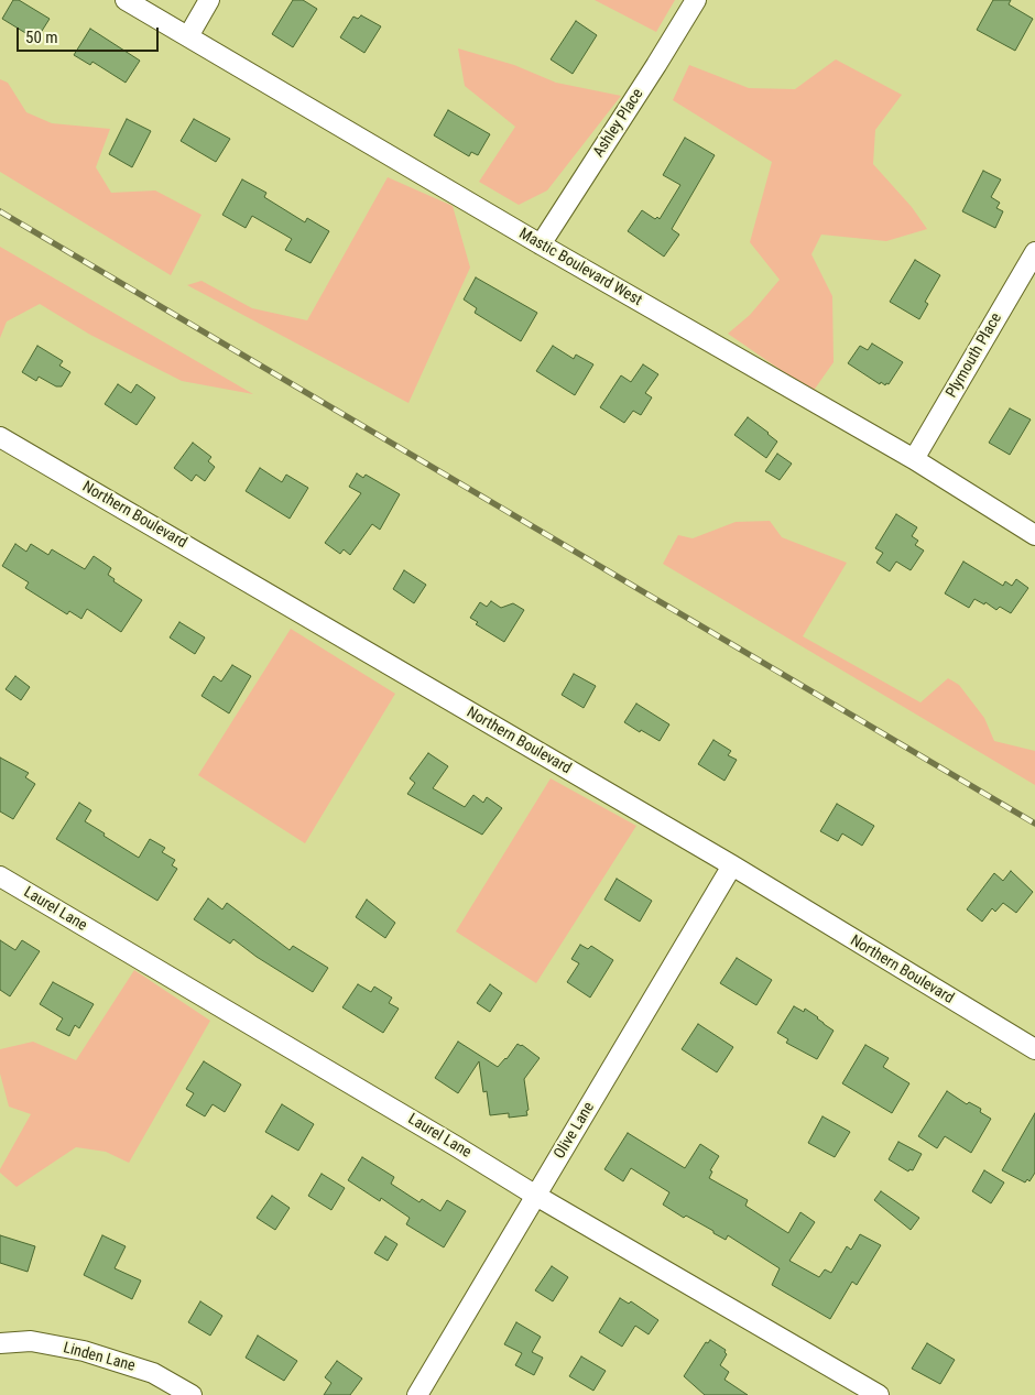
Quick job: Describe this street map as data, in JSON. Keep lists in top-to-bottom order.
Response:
{
  "streets": {
    "street": [
      "Ashley Place",
      "Mastic Boulevard West",
      "Plymouth Place",
      "Northern Boulevard",
      "Laurel Lane",
      "Olive Lane",
      "Linden Lane"
    ]
  },
  "crossings": [
    ["Ashley Place", "Mastic Boulevard West"],
    ["Mastic Boulevard West", "Plymouth Place"],
    ["Northern Boulevard", "Olive Lane"],
    ["Laurel Lane", "Olive Lane"]
  ],
  "scale_bar": "50 m"
}
